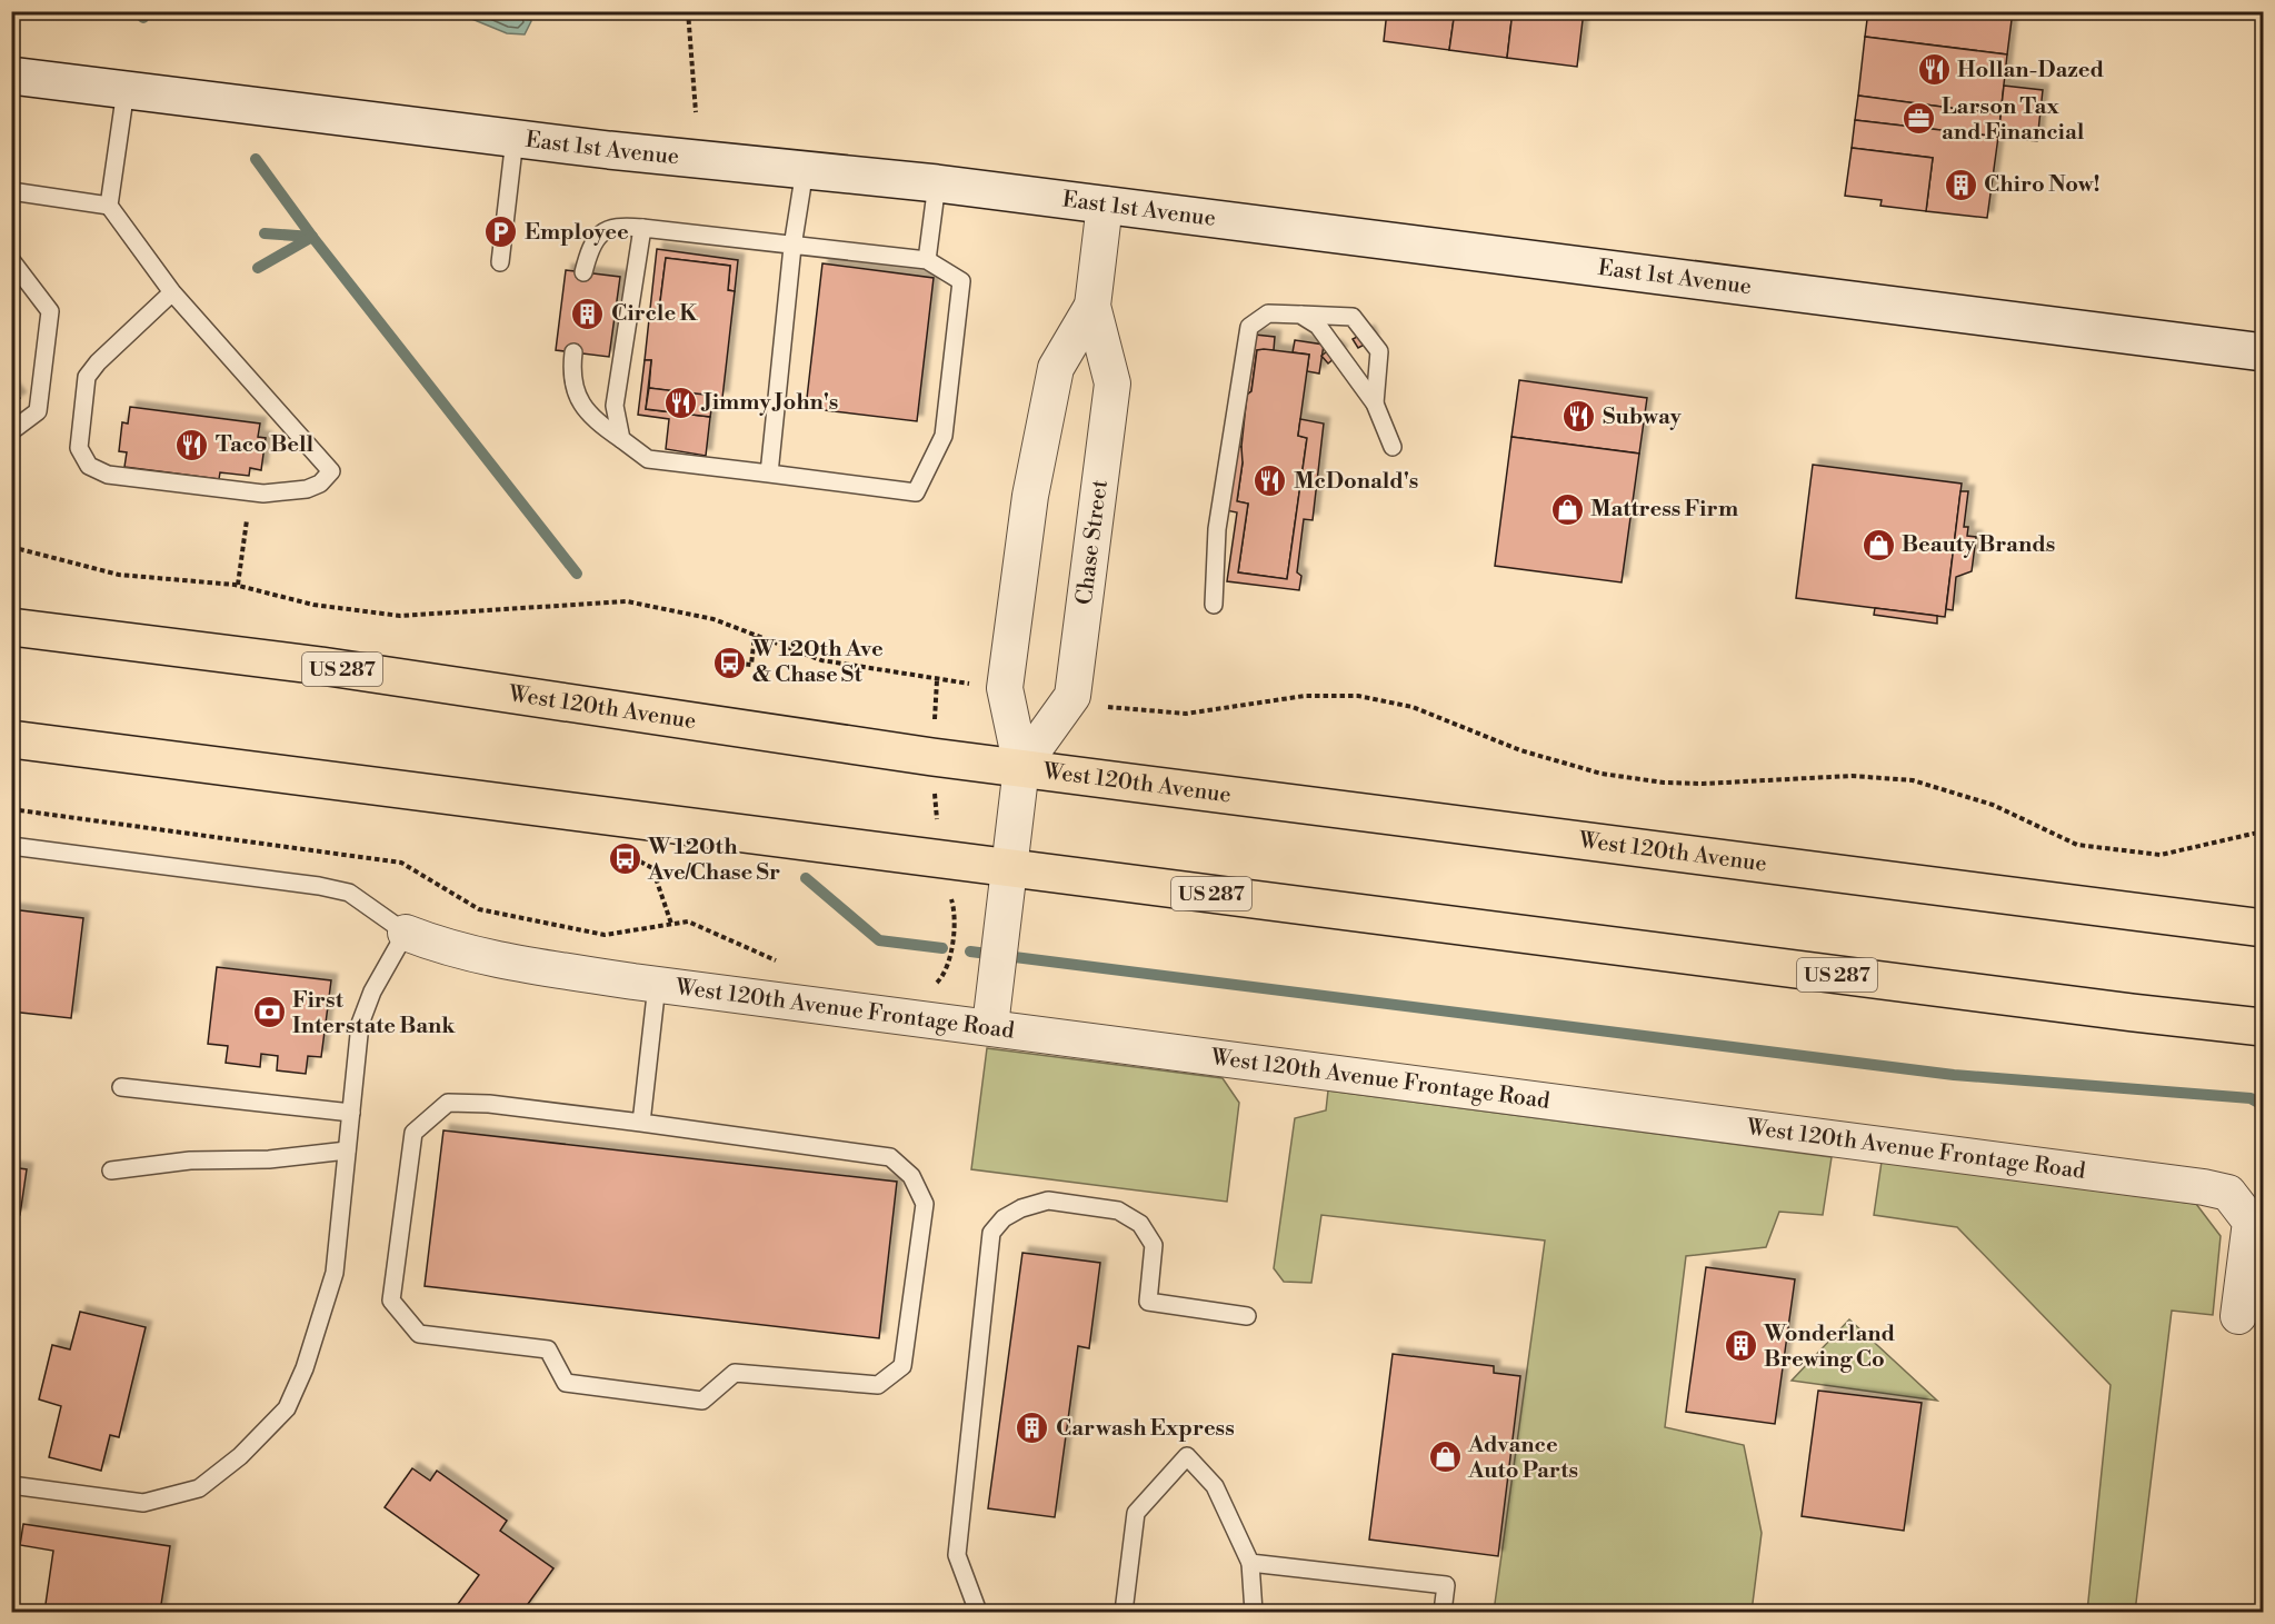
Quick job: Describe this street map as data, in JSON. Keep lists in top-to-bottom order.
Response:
{
  "streets": {
    "main road": ["US 287", "West 120th Avenue"],
    "street": ["East 1st Avenue", "Chase Street", "West 120th Avenue Frontage Road"]
  },
  "crossings": [
    ["East 1st Avenue", "Chase Street"],
    ["Chase Street", "US 287"],
    ["Chase Street", "West 120th Avenue"],
    ["Chase Street", "West 120th Avenue Frontage Road"]
  ],
  "places": {
    "restaurant": [
      "Hollan-Dazed",
      "Jimmy John's",
      "Subway",
      "Taco Bell",
      "McDonald's"
    ],
    "office": ["Larson Tax and Financial"],
    "building": [
      "Chiro Now!",
      "Circle K",
      "Wonderland Brewing Co",
      "Carwash Express"
    ],
    "parking": ["Employee"],
    "shop": ["Mattress Firm", "Beauty Brands", "Advance Auto Parts"],
    "bus stop": ["W 120th Ave & Chase St", "W 120th Ave/Chase Sr"],
    "bank": ["First Interstate Bank"]
  }
}
